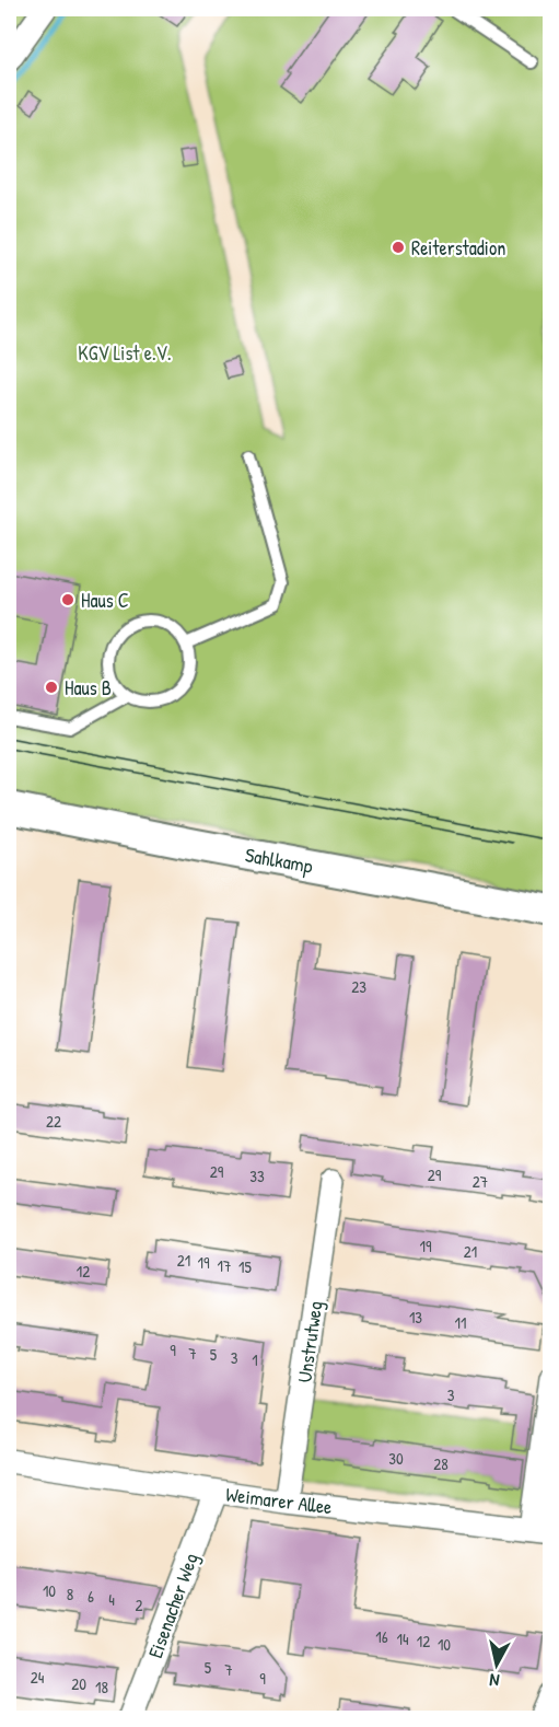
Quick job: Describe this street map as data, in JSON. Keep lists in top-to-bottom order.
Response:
{
  "streets": {
    "street": [
      "Sahlkamp",
      "Unstrutweg",
      "Weimarer Allee",
      "Eisenacher Weg"
    ]
  },
  "crossings": [
    ["Unstrutweg", "Weimarer Allee"],
    ["Weimarer Allee", "Eisenacher Weg"]
  ],
  "parks": ["KGV List e.V."],
  "places": ["Reiterstadion", "Haus C", "Haus B"],
  "house_numbers": [
    "23",
    "22",
    "29",
    "29",
    "33",
    "27",
    "19",
    "21",
    "21",
    "19",
    "17",
    "15",
    "12",
    "13",
    "11",
    "9",
    "7",
    "5",
    "3",
    "1",
    "3",
    "30",
    "28",
    "10",
    "8",
    "6",
    "4",
    "2",
    "16",
    "14",
    "12",
    "10",
    "5",
    "7",
    "24",
    "9",
    "20",
    "18"
  ],
  "north": "bottom"
}
